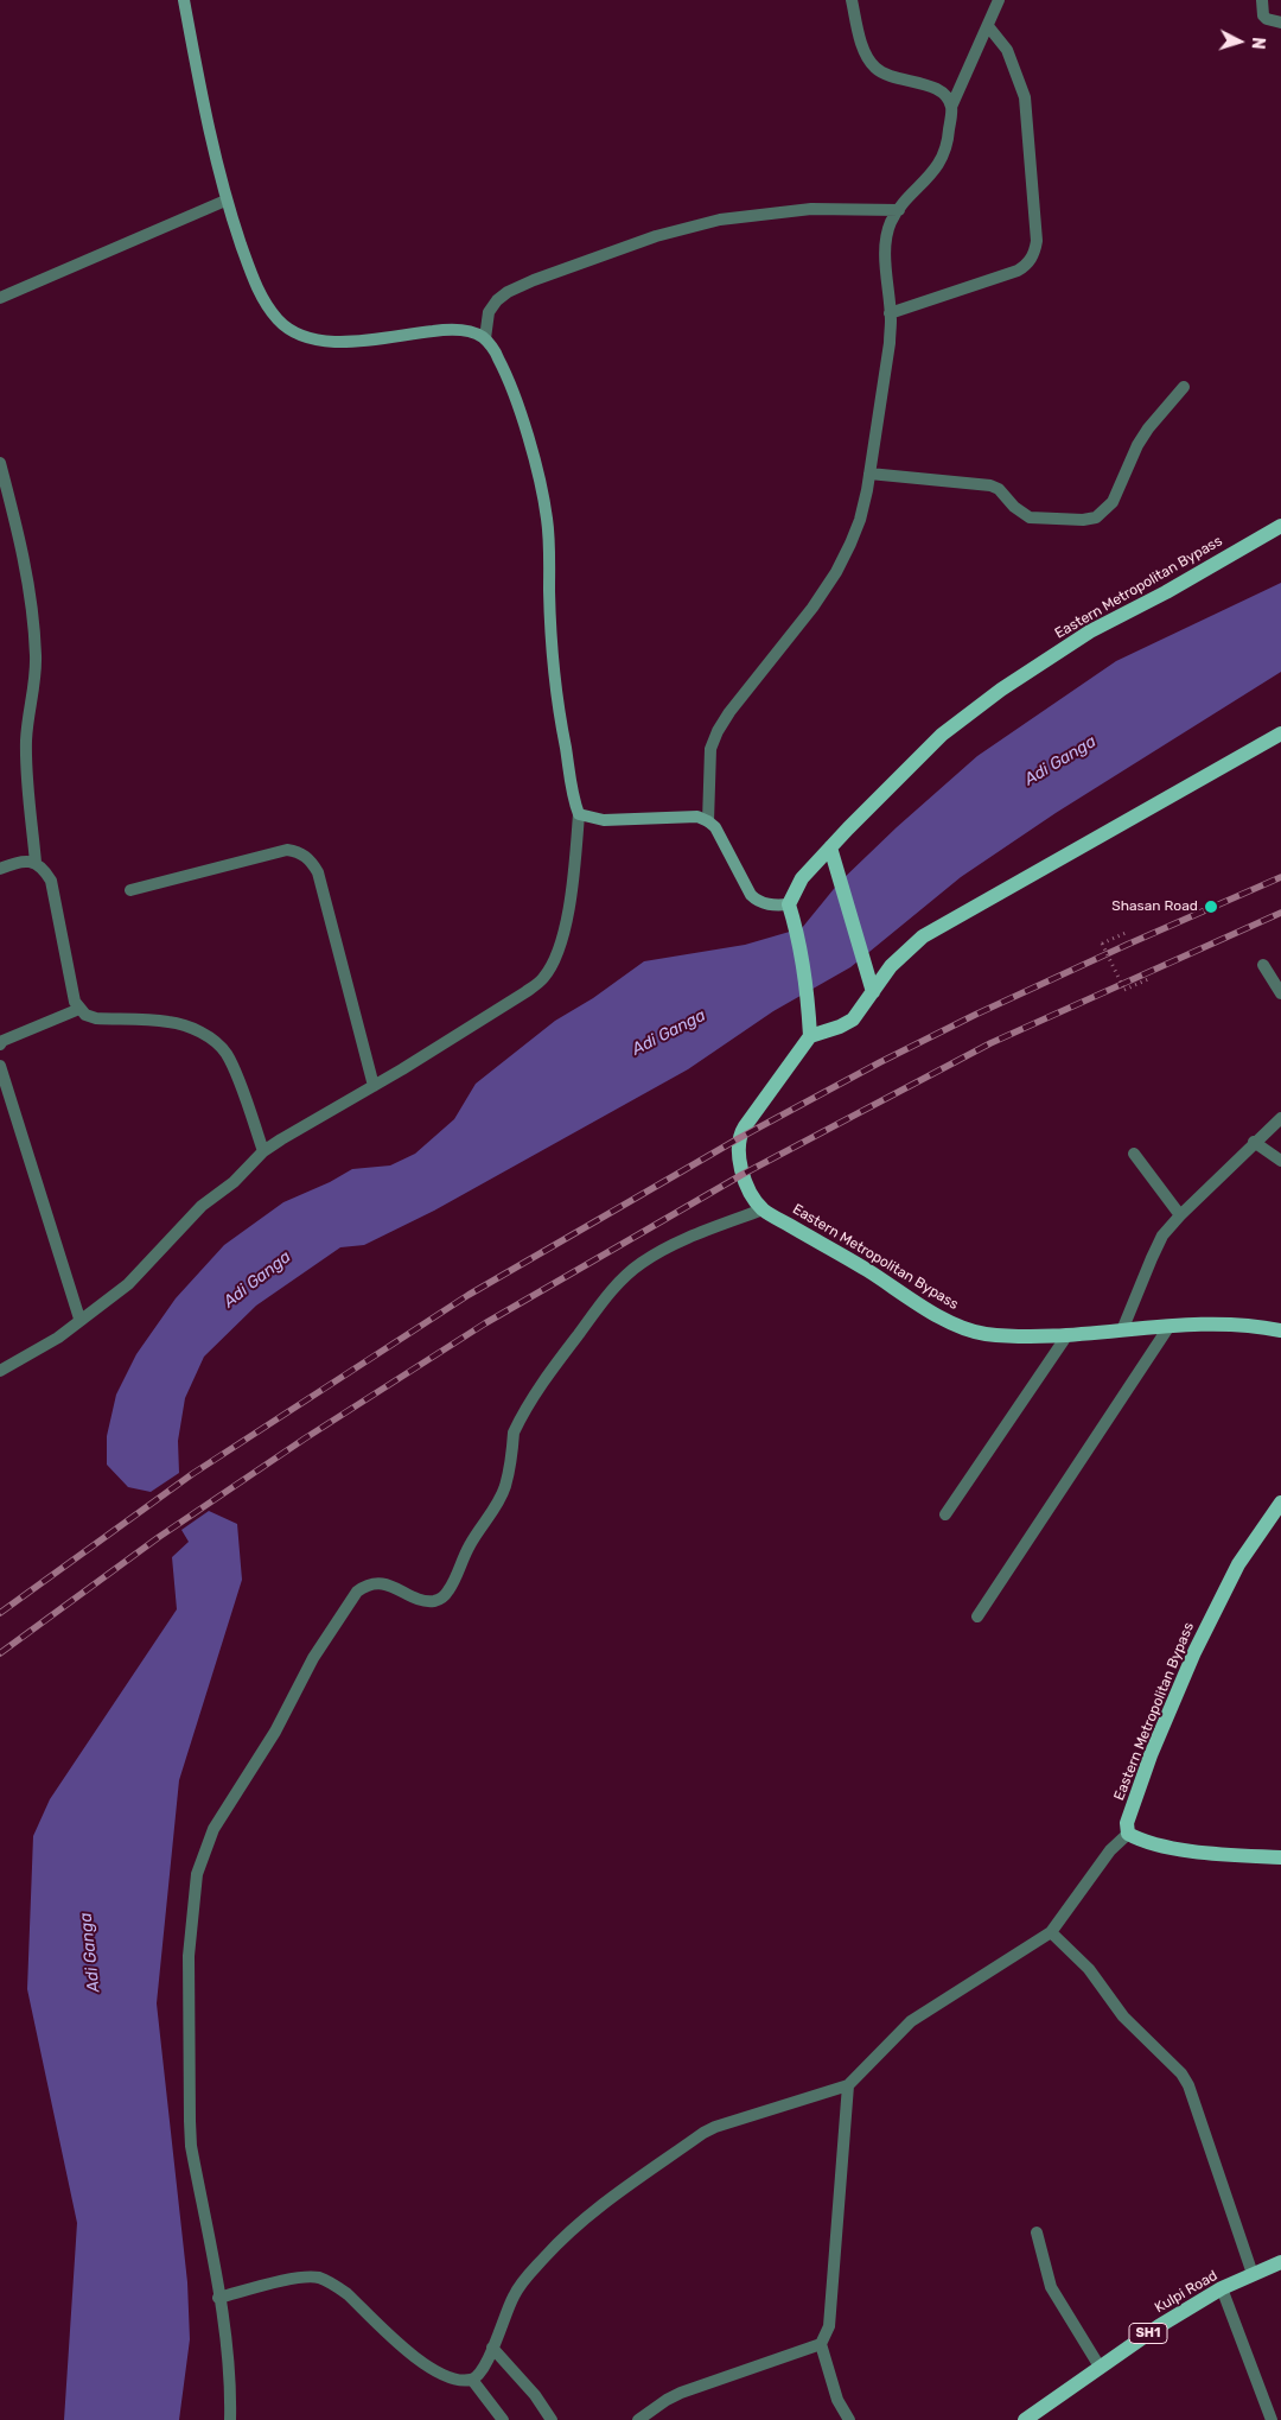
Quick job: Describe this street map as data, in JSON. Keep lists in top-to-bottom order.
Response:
{
  "streets": {
    "main road": ["Eastern Metropolitan Bypass", "Kulpi Road", "SH1"]
  },
  "water": ["Adi Ganga"],
  "places": ["Shasan Road"],
  "north": "right"
}
